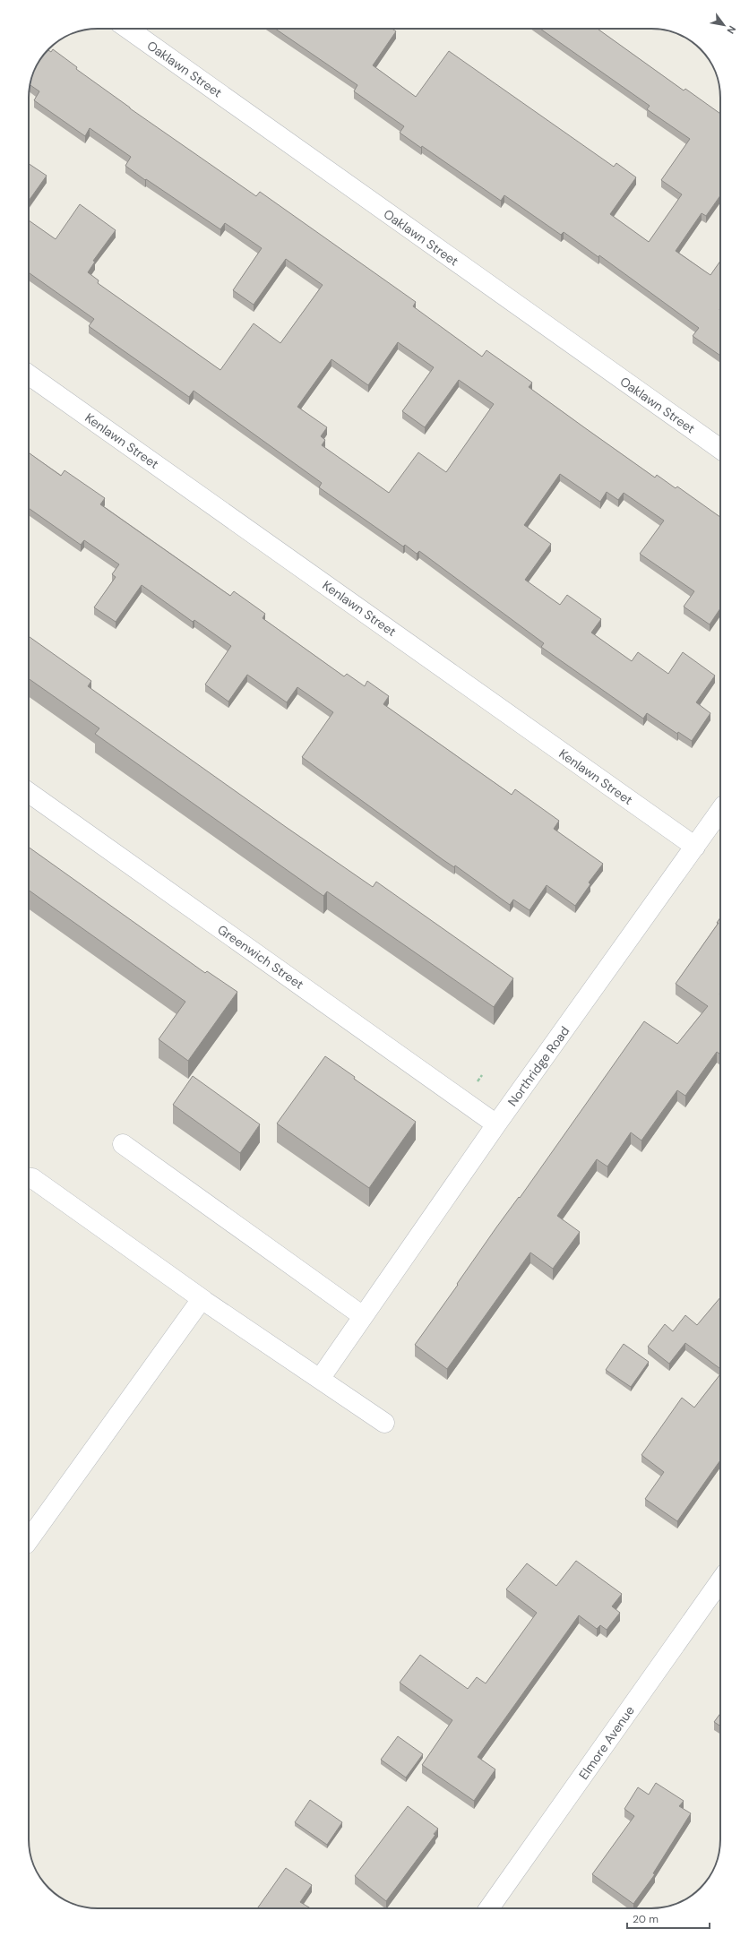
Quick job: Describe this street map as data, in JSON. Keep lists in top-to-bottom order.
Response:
{
  "streets": {
    "street": [
      "Oaklawn Street",
      "Kenlawn Street",
      "Greenwich Street",
      "Northridge Road",
      "Elmore Avenue"
    ]
  },
  "crossings": [
    ["Kenlawn Street", "Northridge Road"],
    ["Greenwich Street", "Northridge Road"]
  ],
  "scale_bar": "20 m",
  "north": "bottom right"
}
